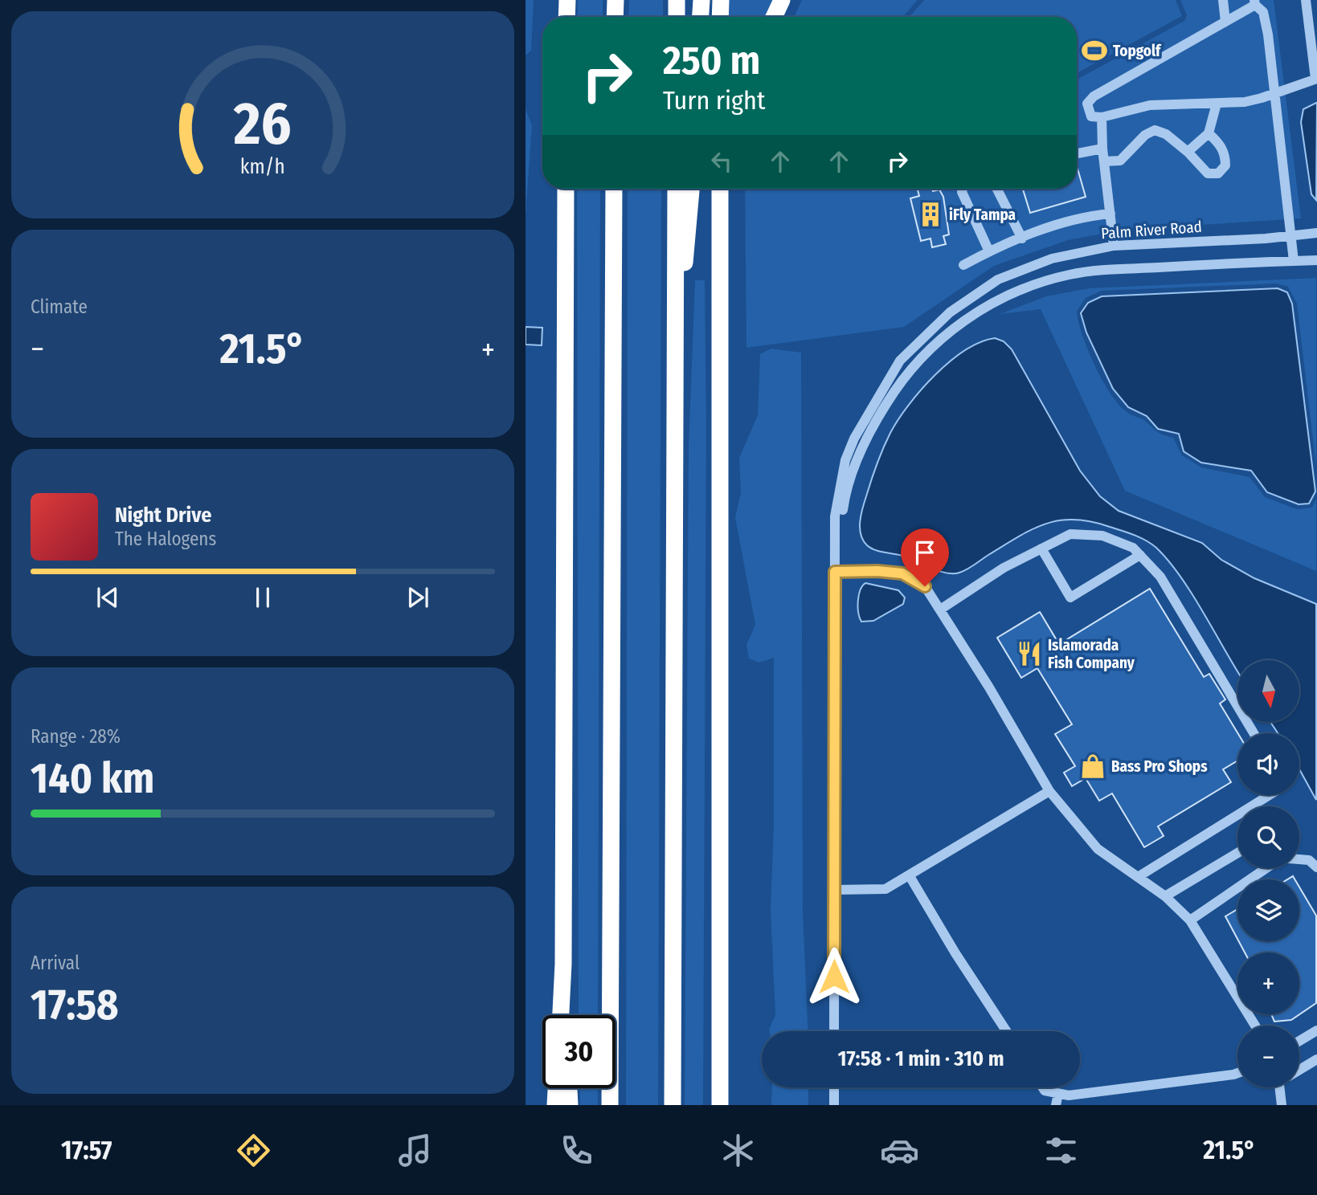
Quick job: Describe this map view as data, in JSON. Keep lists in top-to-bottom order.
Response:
{
  "streets": {
    "street": ["Palm River Road"]
  },
  "places": {
    "sports": ["Topgolf"],
    "building": ["iFly Tampa"],
    "restaurant": ["Islamorada Fish Company"],
    "shop": ["Bass Pro Shops"]
  },
  "north": "bottom",
  "page": {
    "turn": ["250 m", "Turn right"],
    "tile": [
      "Climate",
      ["Range · 28%", "140 km"],
      ["Arrival", "17:58"]
    ],
    "heat": ["−", "21.5°", "+"],
    "song": ["Night Drive", "The Halogens"],
    "map_buttons": ["+", "−"],
    "limit": "30",
    "trip": "17:58 · 1 min · 310 m",
    "tabs": ["17:57", "21.5°"],
    "gauge": ["26", "km/h"]
  }
}
